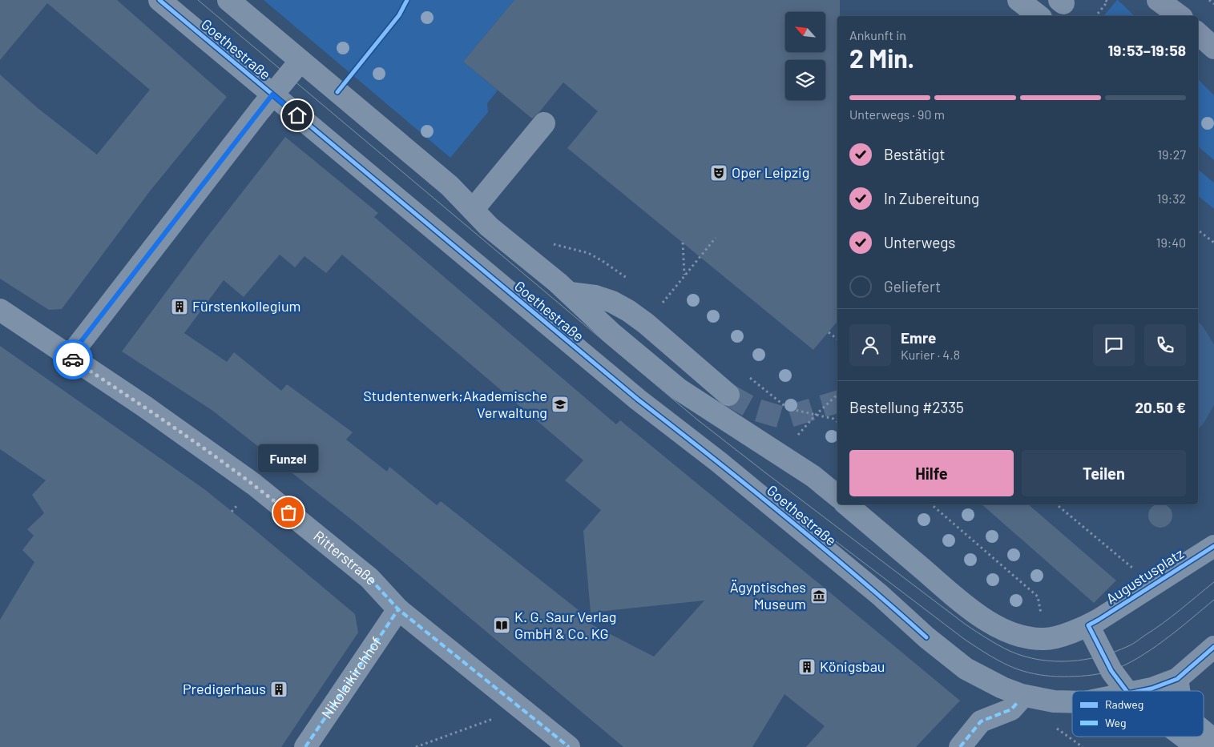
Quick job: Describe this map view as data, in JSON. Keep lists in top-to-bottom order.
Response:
{
  "streets": {
    "street": [
      "Goethestraße",
      "Ritterstraße",
      "Augustusplatz",
      "Nikolaikirchhof"
    ]
  },
  "crossings": [
    ["Ritterstraße", "Nikolaikirchhof"]
  ],
  "places": {
    "theatre": ["Oper Leipzig"],
    "building": ["Fürstenkollegium", "Königsbau", "Predigerhaus"],
    "school or university": ["Studentenwerk;Akademische Verwaltung"],
    "other": ["Funzel"],
    "museum": ["Ägyptisches Museum"],
    "library": ["K. G. Saur Verlag GmbH & Co. KG"]
  },
  "legend": ["Radweg", "Weg"],
  "north": "top left",
  "page": {
    "heading": ["2 Min.", "Ankunft in", "19:53–19:58"],
    "panel": [
      "Emre",
      "Kurier · 4.8",
      "Bestellung #2335",
      "20.50 €"
    ],
    "bar": "Unterwegs · 90 m",
    "list": [
      ["Bestätigt", "19:27"],
      ["In Zubereitung", "19:32"],
      ["Unterwegs", "19:40"],
      "Geliefert"
    ],
    "buttons": ["Hilfe", "Teilen"],
    "bubble": "Funzel"
  }
}
